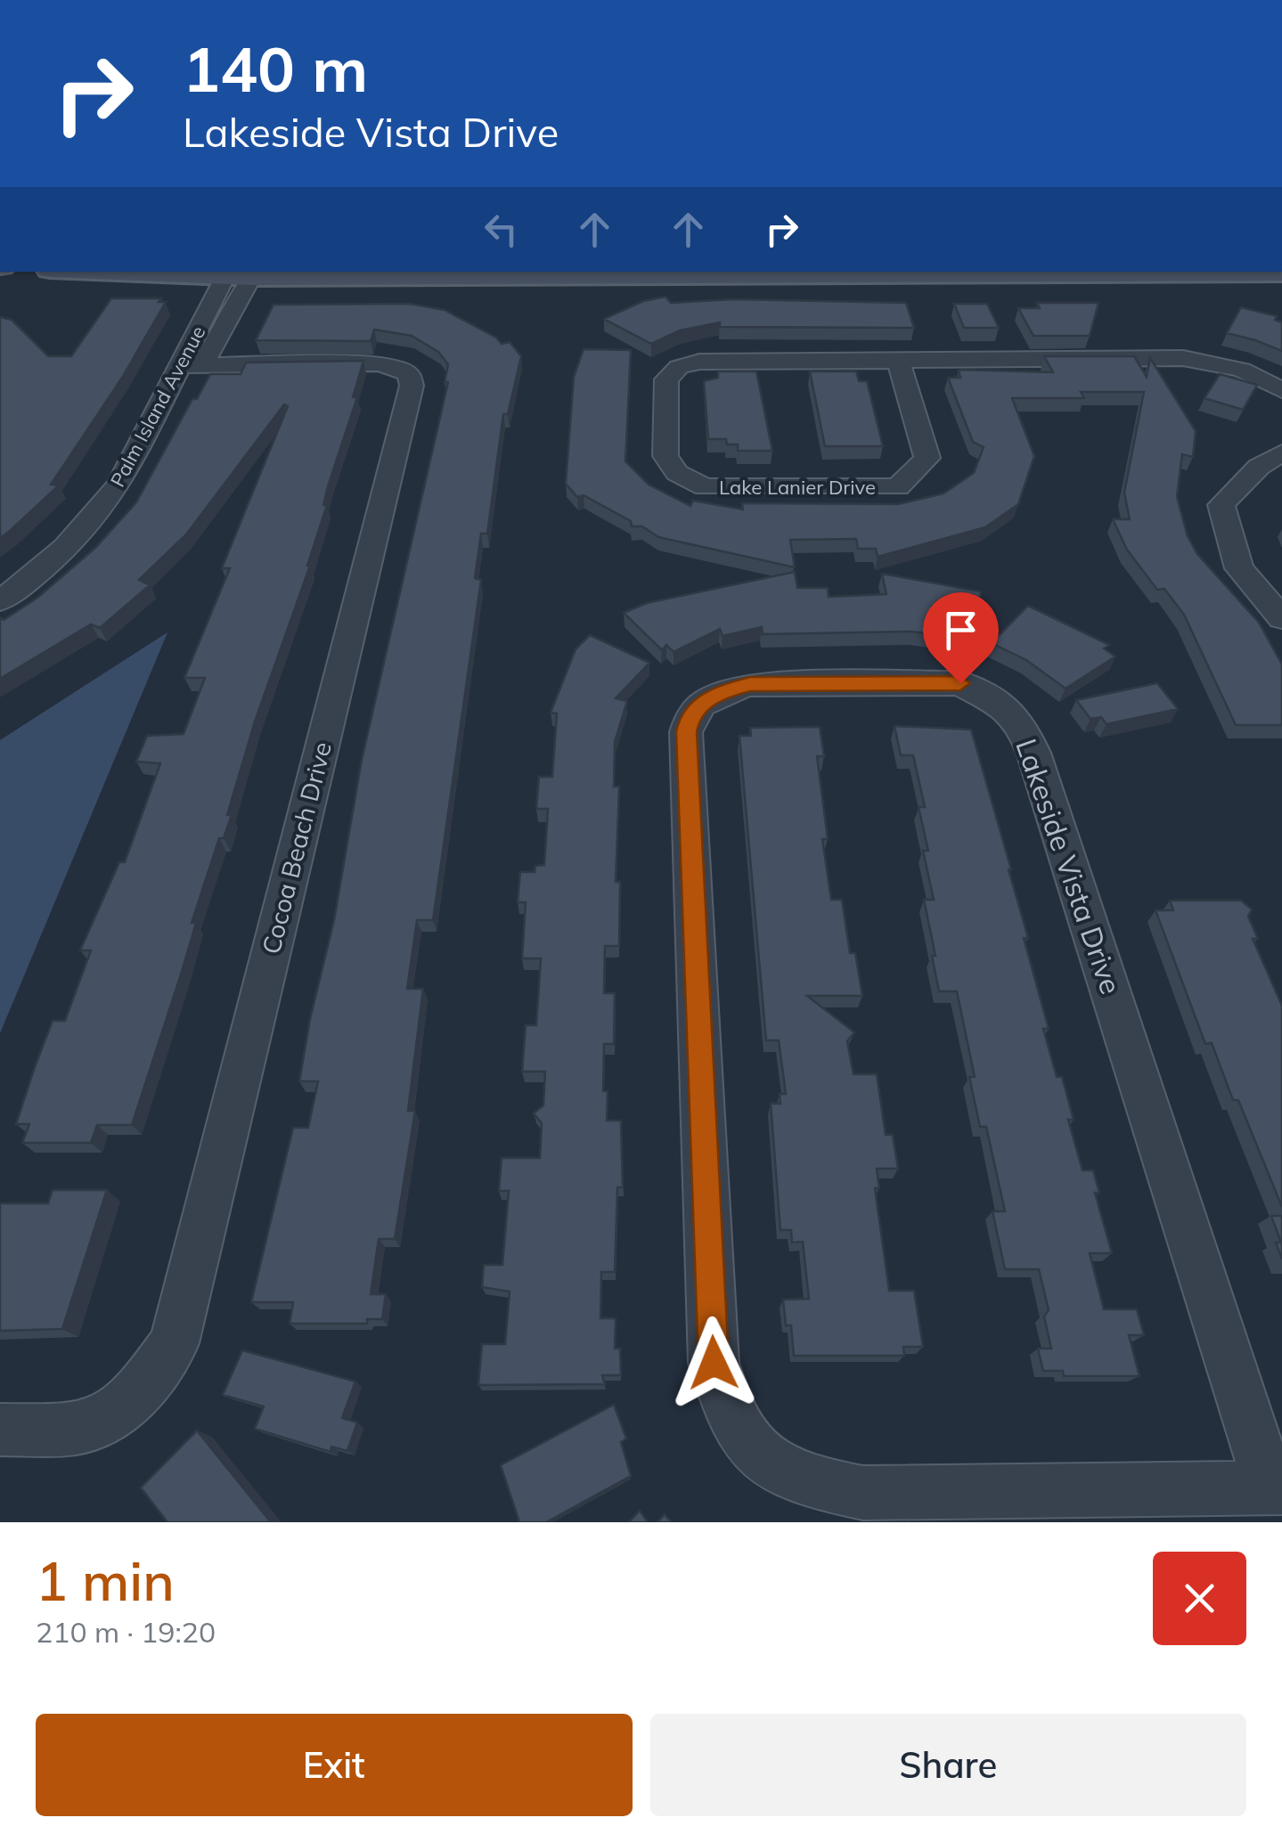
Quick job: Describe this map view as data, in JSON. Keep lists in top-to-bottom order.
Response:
{
  "streets": {
    "street": [
      "Palm Island Avenue",
      "Lake Lanier Drive",
      "Cocoa Beach Drive",
      "Lakeside Vista Drive"
    ]
  },
  "crossings": [
    ["Palm Island Avenue", "Cocoa Beach Drive"]
  ],
  "page": {
    "turn": ["140 m", "Lakeside Vista Drive"],
    "heading": ["1 min", "210 m · 19:20"],
    "buttons": ["Exit", "Share"]
  }
}
